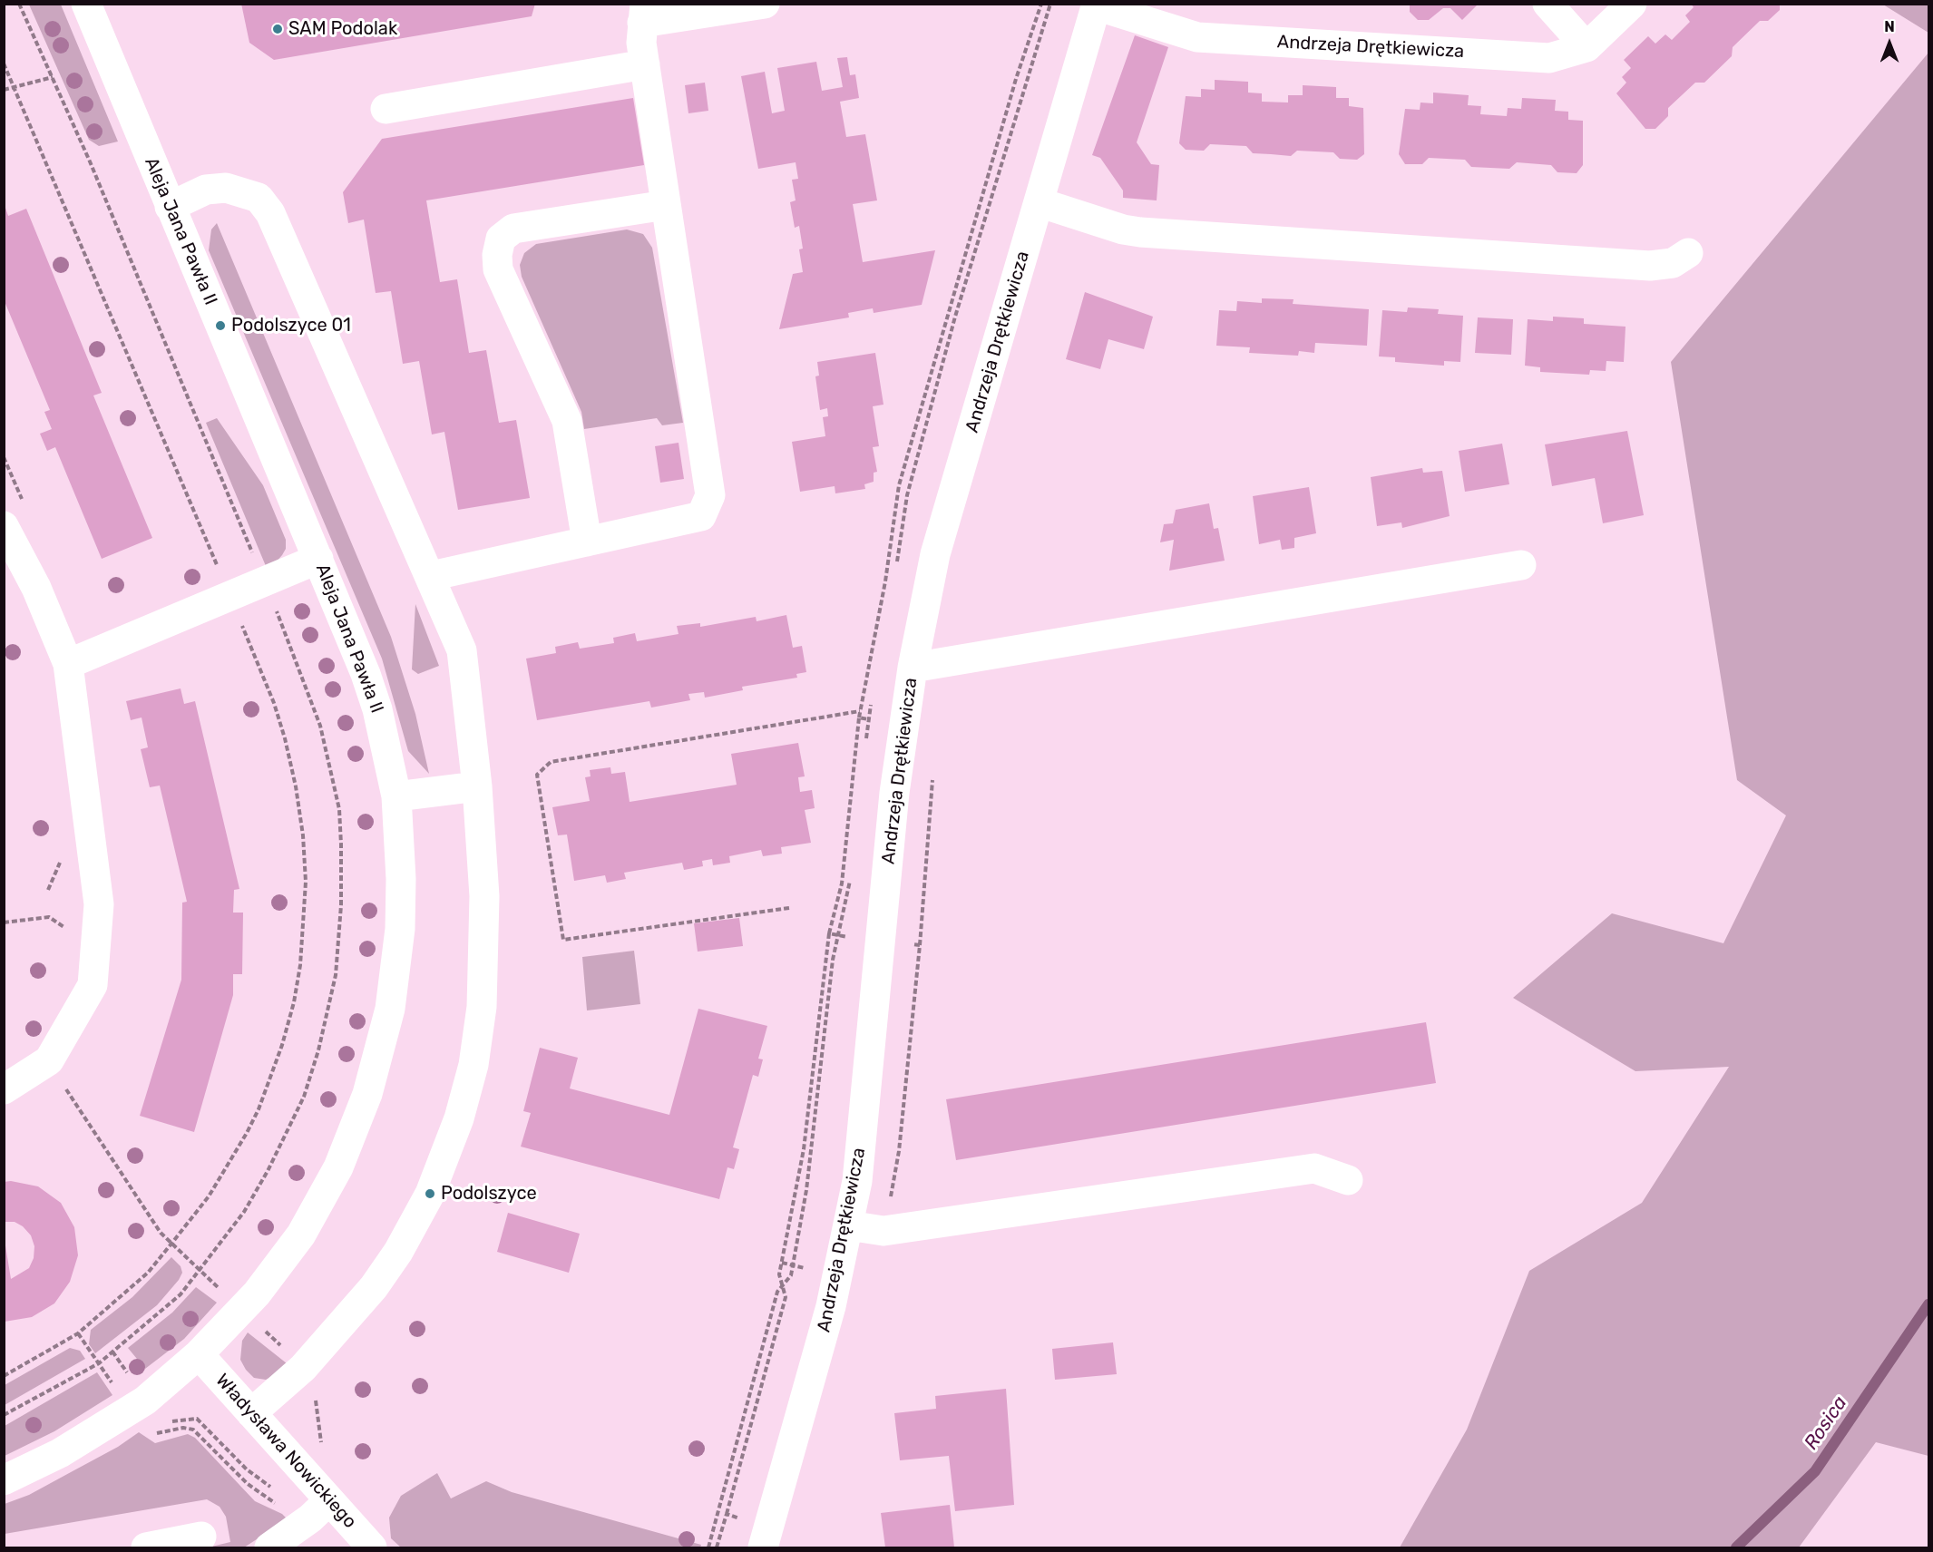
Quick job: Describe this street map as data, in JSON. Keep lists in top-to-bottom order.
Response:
{
  "streets": {
    "street": ["Andrzeja Drętkiewicza", "Aleja Jana Pawła II", "Władysława Nowickiego"]
  },
  "crossings": [
    ["Aleja Jana Pawła II", "Władysława Nowickiego"]
  ],
  "water": ["Rosica"],
  "places": ["SAM Podolak", "Podolszyce 01", "Podolszyce"],
  "north": "top"
}
